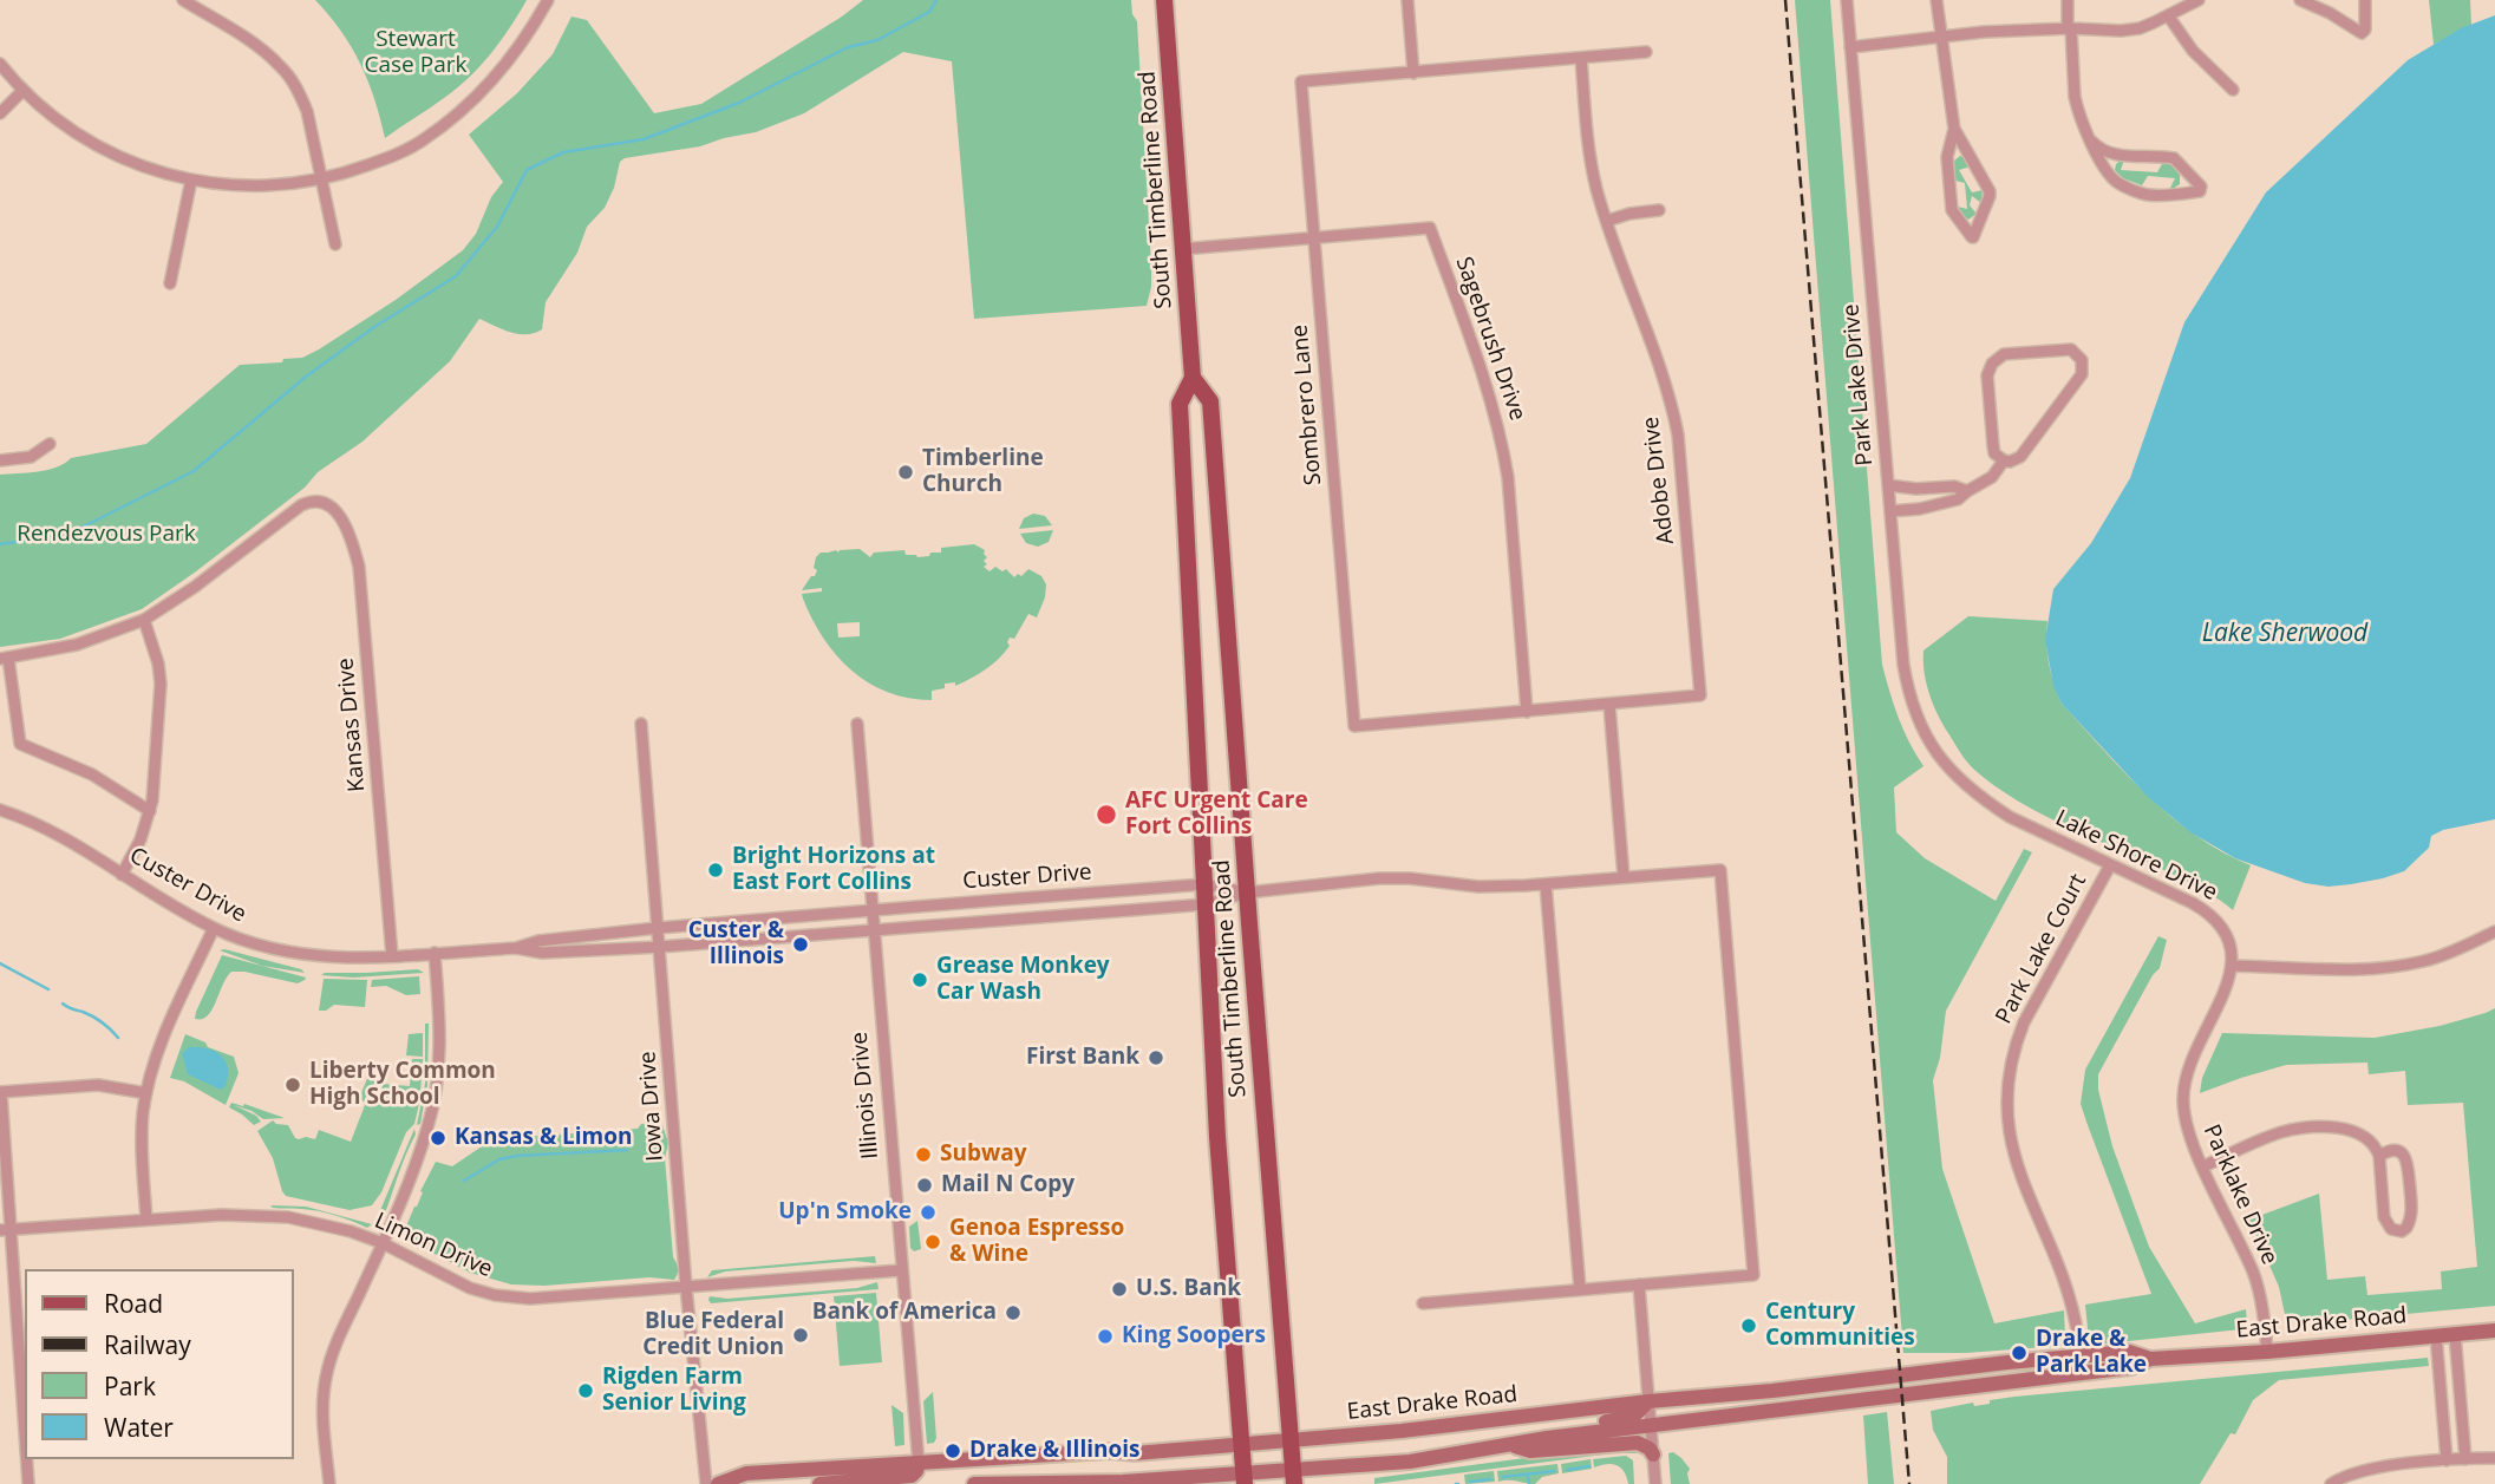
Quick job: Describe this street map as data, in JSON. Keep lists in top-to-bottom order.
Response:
{
  "streets": {
    "main road": ["South Timberline Road", "East Drake Road"],
    "street": [
      "Sagebrush Drive",
      "Park Lake Drive",
      "Sombrero Lane",
      "Adobe Drive",
      "Kansas Drive",
      "Lake Shore Drive",
      "Custer Drive",
      "Park Lake Court",
      "Illinois Drive",
      "Iowa Drive",
      "Parklake Drive",
      "Limon Drive"
    ]
  },
  "crossings": [
    ["South Timberline Road", "Sagebrush Drive"],
    ["South Timberline Road", "Custer Drive"],
    ["South Timberline Road", "East Drake Road"],
    ["Sagebrush Drive", "Sombrero Lane"],
    ["Park Lake Drive", "Lake Shore Drive"],
    ["Kansas Drive", "Custer Drive"],
    ["Lake Shore Drive", "Park Lake Court"],
    ["Lake Shore Drive", "Parklake Drive"],
    ["Custer Drive", "Illinois Drive"],
    ["Custer Drive", "Iowa Drive"],
    ["Illinois Drive", "Limon Drive"],
    ["Illinois Drive", "East Drake Road"],
    ["Iowa Drive", "Limon Drive"],
    ["Parklake Drive", "East Drake Road"]
  ],
  "water": ["Lake Sherwood"],
  "parks": ["Stewart Case Park", "Rendezvous Park"],
  "places": [
    "Timberline Church",
    "AFC Urgent Care Fort Collins",
    "Bright Horizons at East Fort Collins",
    "Custer & Illinois",
    "Grease Monkey Car Wash",
    "First Bank",
    "Liberty Common High School",
    "Kansas & Limon",
    "Subway",
    "Mail N Copy",
    "Up'n Smoke",
    "Genoa Espresso & Wine",
    "U.S. Bank",
    "Bank of America",
    "Century Communities",
    "Blue Federal Credit Union",
    "King Soopers",
    "Drake & Park Lake",
    "Rigden Farm Senior Living",
    "Drake & Illinois"
  ],
  "legend": [
    "Road",
    "Railway",
    "Park",
    "Water"
  ]
}
